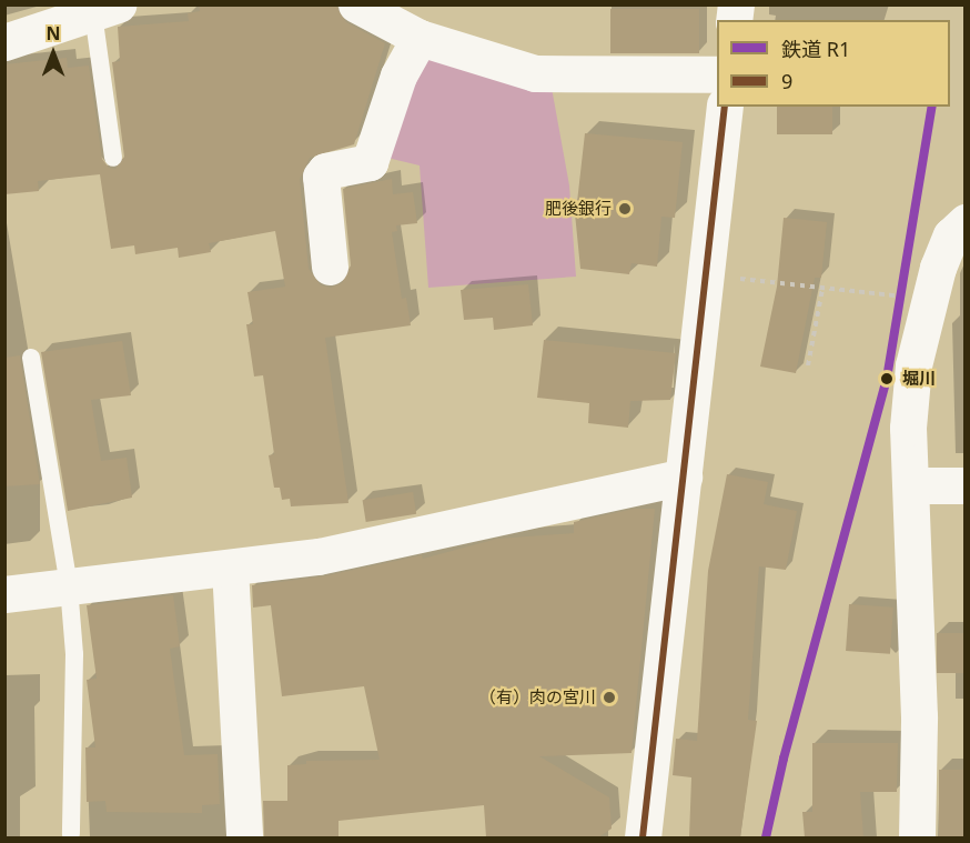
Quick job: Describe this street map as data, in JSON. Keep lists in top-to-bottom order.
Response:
{
  "places": ["肥後銀行", "堀川", "（有）肉の宮川"],
  "lines": ["rail line R1", "transit line 9"],
  "legend": ["鉄道 R1", "9"],
  "north": "top"
}
